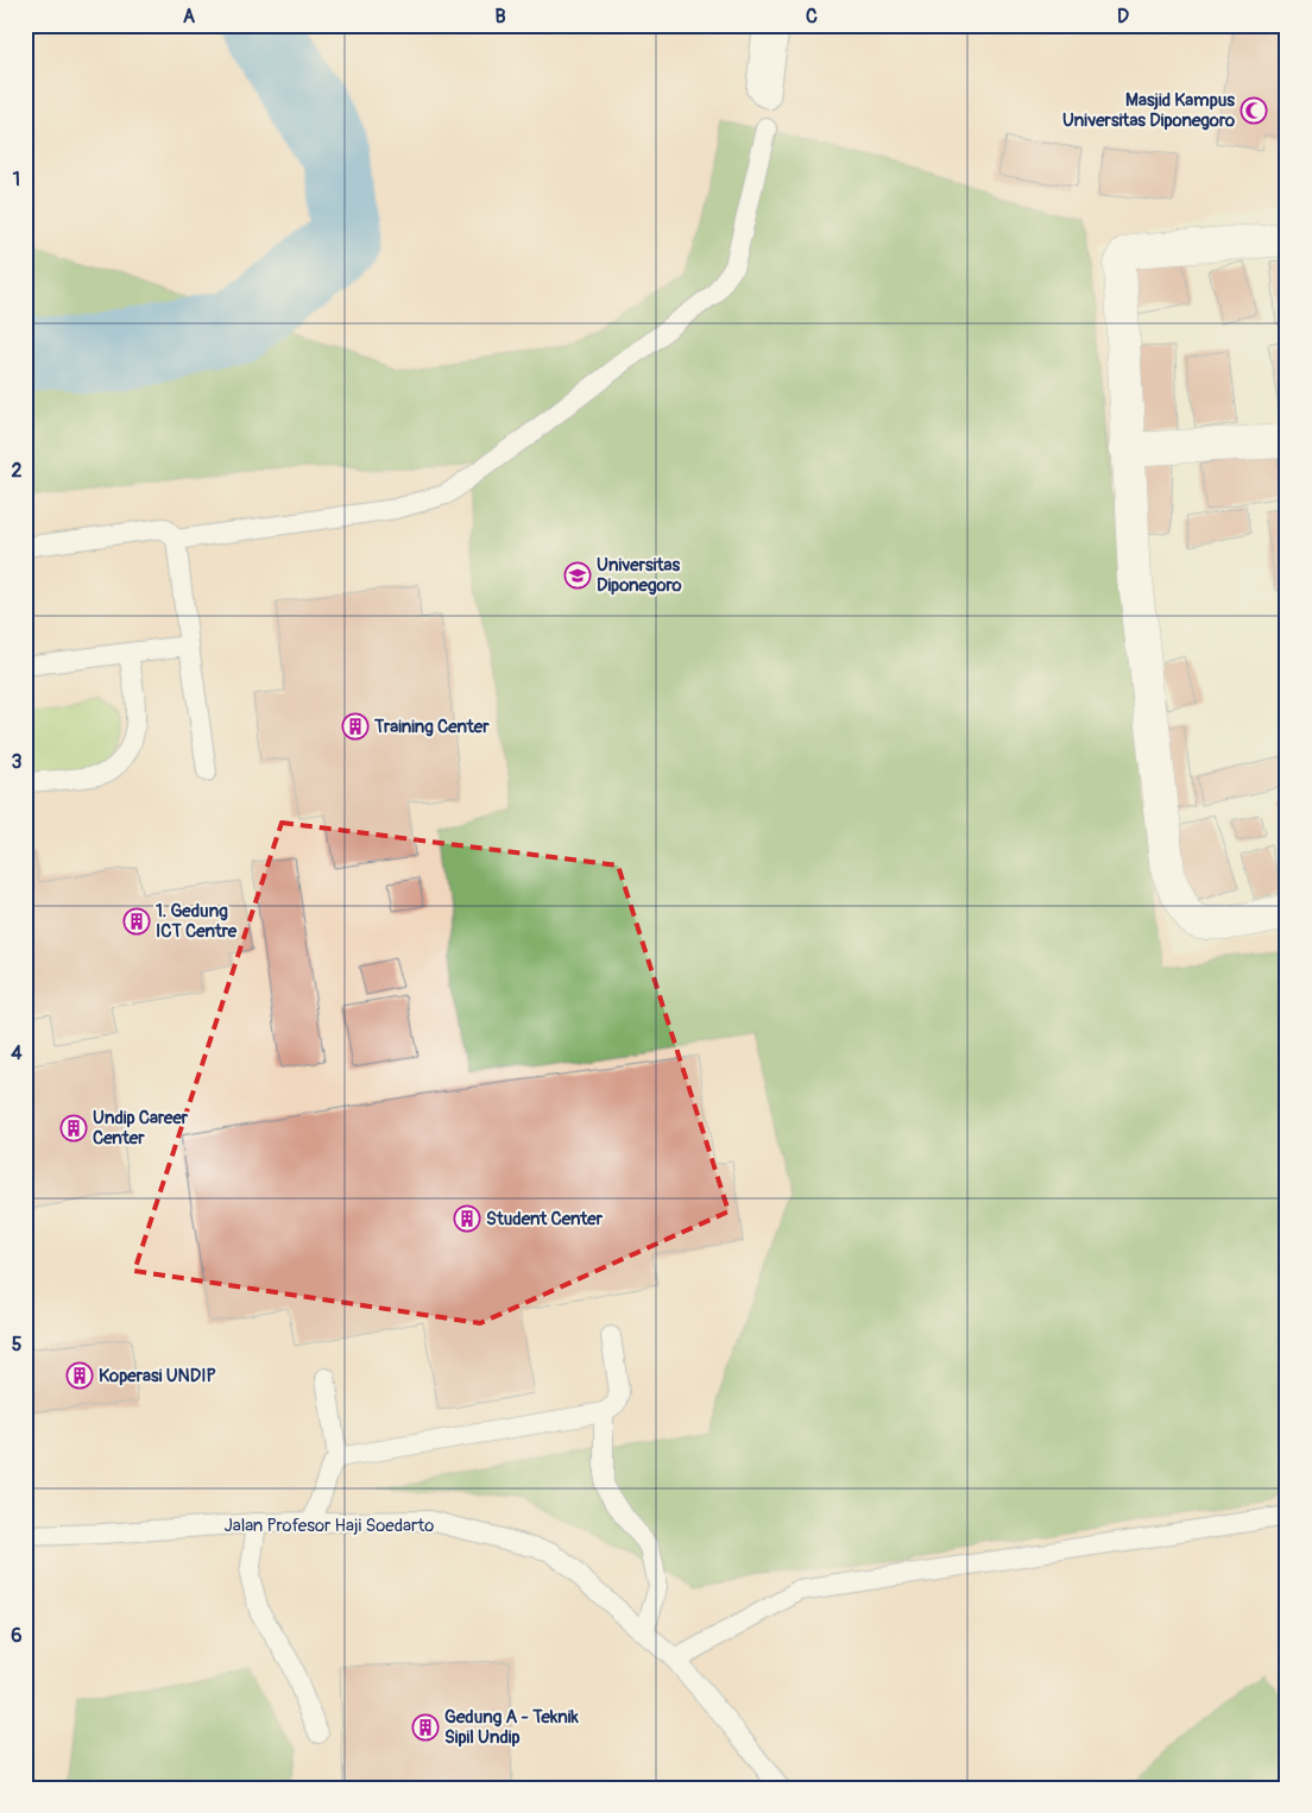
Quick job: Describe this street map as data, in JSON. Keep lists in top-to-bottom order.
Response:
{
  "streets": {
    "lane": ["Jalan Profesor Haji Soedarto"]
  },
  "places": {
    "mosque": ["Masjid Kampus Universitas Diponegoro"],
    "school or university": ["Universitas Diponegoro"],
    "building": [
      "Training Center",
      "1. Gedung ICT Centre",
      "Undip Career Center",
      "Student Center",
      "Koperasi UNDIP",
      "Gedung A - Teknik Sipil Undip"
    ]
  },
  "grid": {
    "columns": [
      "A",
      "B",
      "C",
      "D"
    ],
    "rows": [
      "1",
      "2",
      "3",
      "4",
      "5",
      "6"
    ]
  }
}
